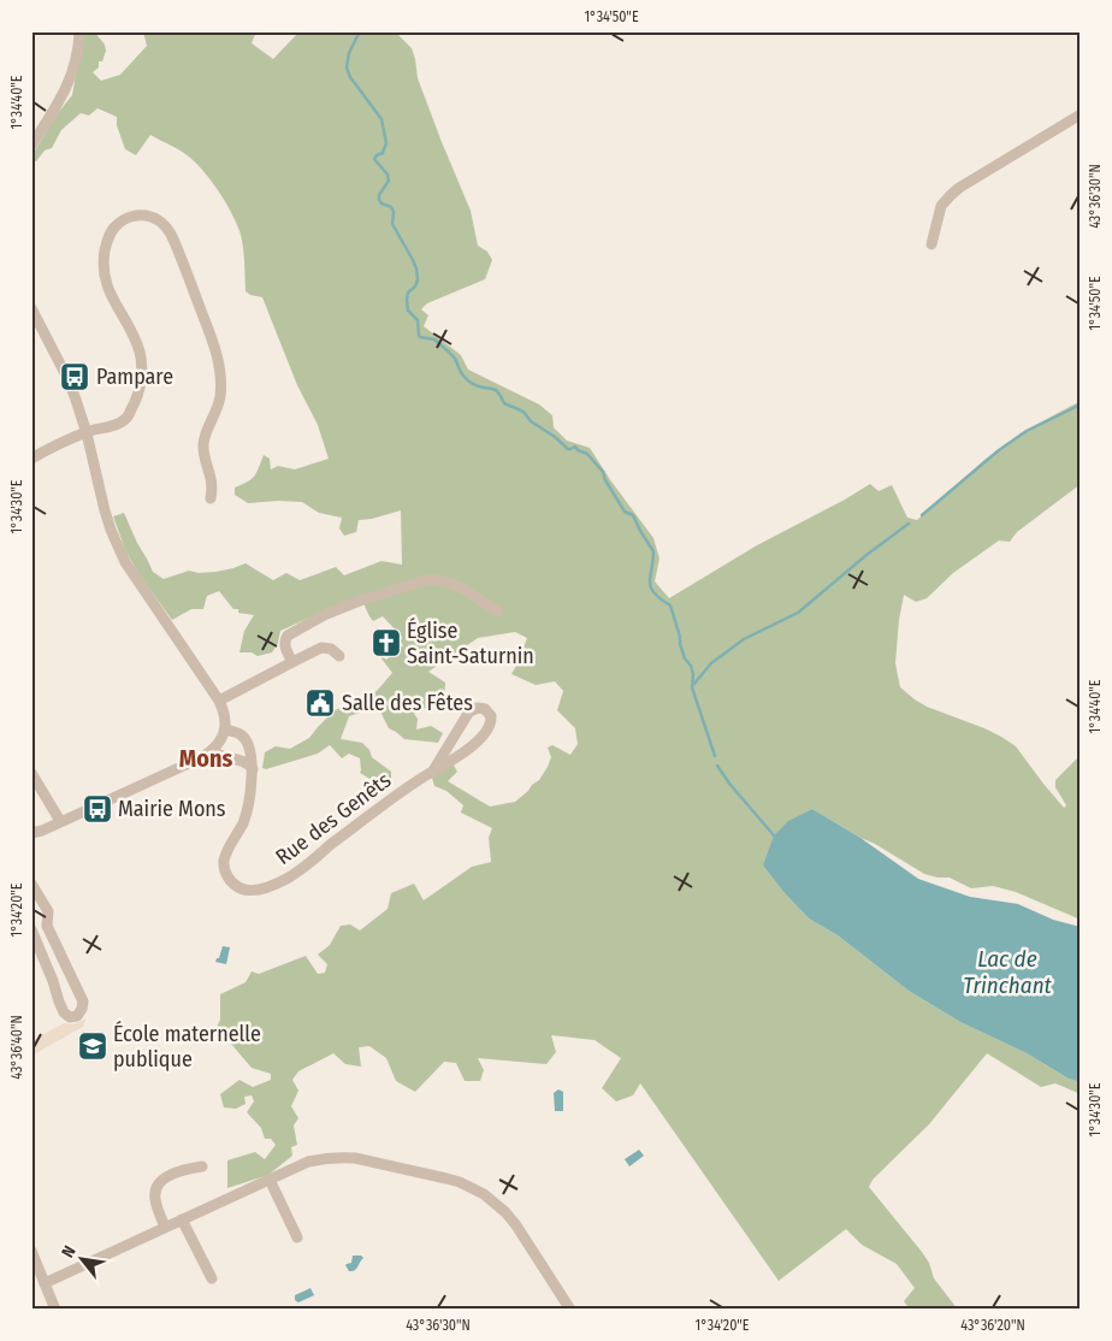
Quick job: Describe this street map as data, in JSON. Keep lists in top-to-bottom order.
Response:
{
  "streets": {
    "street": ["Rue des Genêts"]
  },
  "districts": ["Mons"],
  "water": ["Lac de Trinchant"],
  "places": {
    "bus stop": ["Pampare", "Mairie Mons"],
    "church": ["Église Saint-Saturnin"],
    "public building": ["Salle des Fêtes"],
    "school or university": ["École maternelle publique"]
  },
  "north": "top left",
  "coordinates": [
    "1°34'50\"E",
    "1°34'40\"E",
    "43°36'30\"N",
    "1°34'30\"E",
    "1°34'20\"E",
    "43°36'40\"N",
    "43°36'20\"N"
  ]
}
